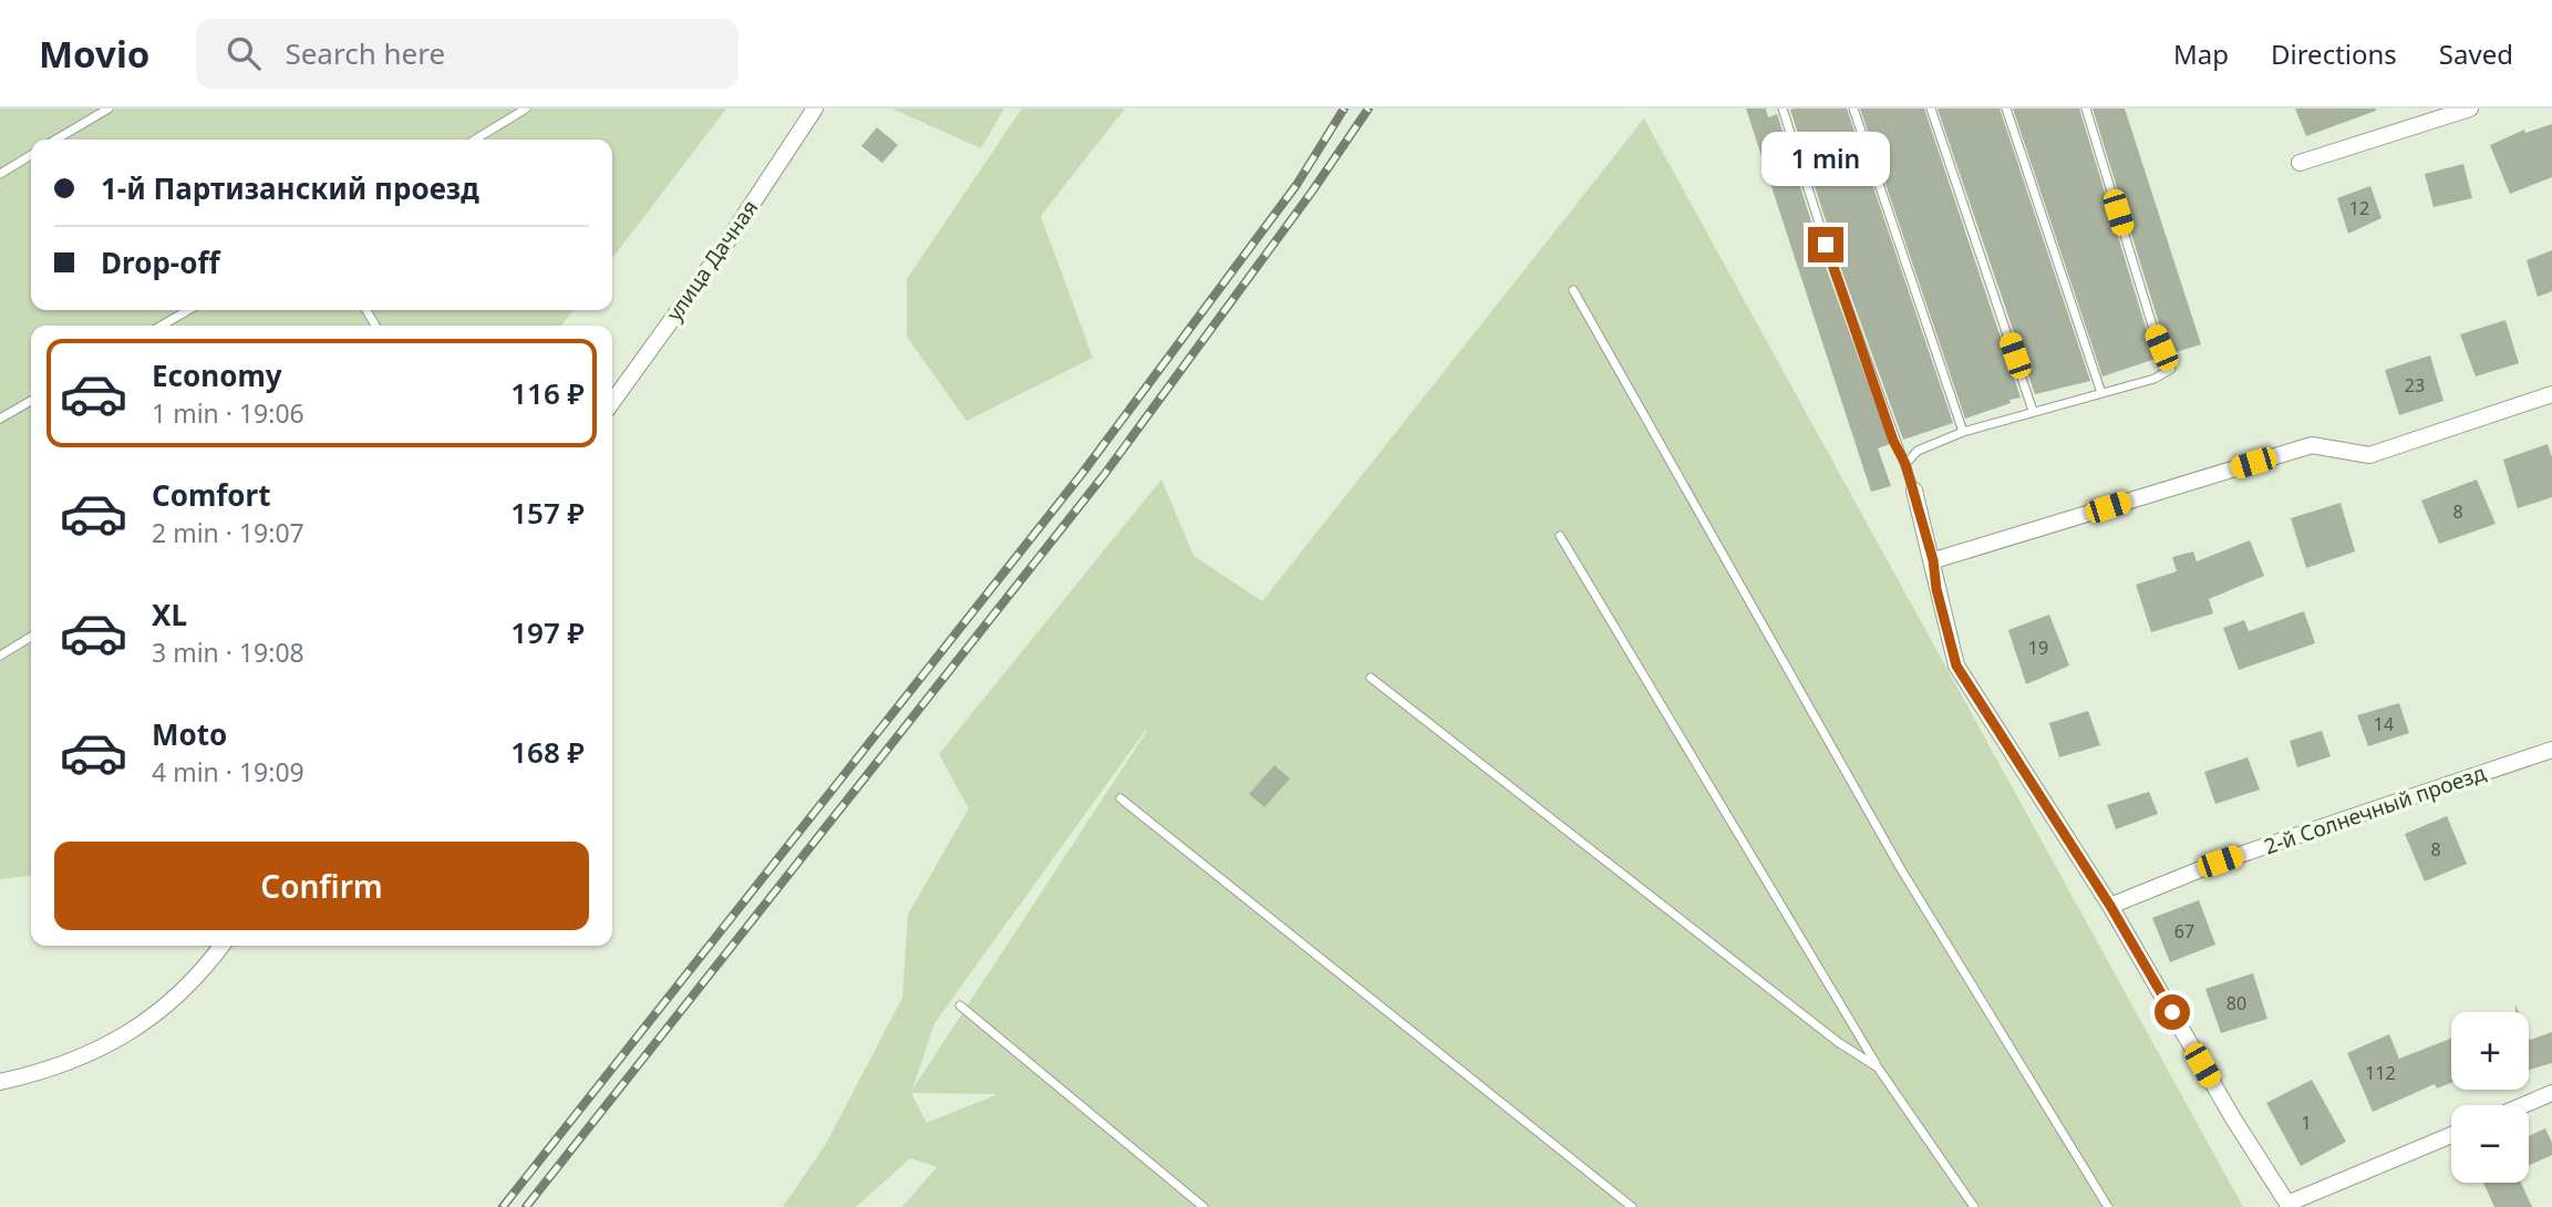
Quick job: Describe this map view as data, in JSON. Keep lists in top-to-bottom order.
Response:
{
  "streets": {
    "street": ["улица Дачная", "2-й Солнечный проезд"]
  },
  "house_numbers": [
    "12",
    "23",
    "8",
    "19",
    "14",
    "8",
    "67",
    "80",
    "112",
    "1"
  ],
  "page": {
    "header": "Movio",
    "search": "Search here",
    "nav": ["Map", "Directions", "Saved"],
    "bubble": "1 min",
    "banner": ["1-й Партизанский проезд", "Drop-off"],
    "list": [
      {
        "name": "Economy",
        "note": "1 min · 19:06",
        "value": "116 ₽"
      },
      {
        "name": "Comfort",
        "note": "2 min · 19:07",
        "value": "157 ₽"
      },
      {
        "name": "XL",
        "note": "3 min · 19:08",
        "value": "197 ₽"
      },
      {
        "name": "Moto",
        "note": "4 min · 19:09",
        "value": "168 ₽"
      }
    ],
    "buttons": "Confirm",
    "map_buttons": ["+", "−"]
  }
}
